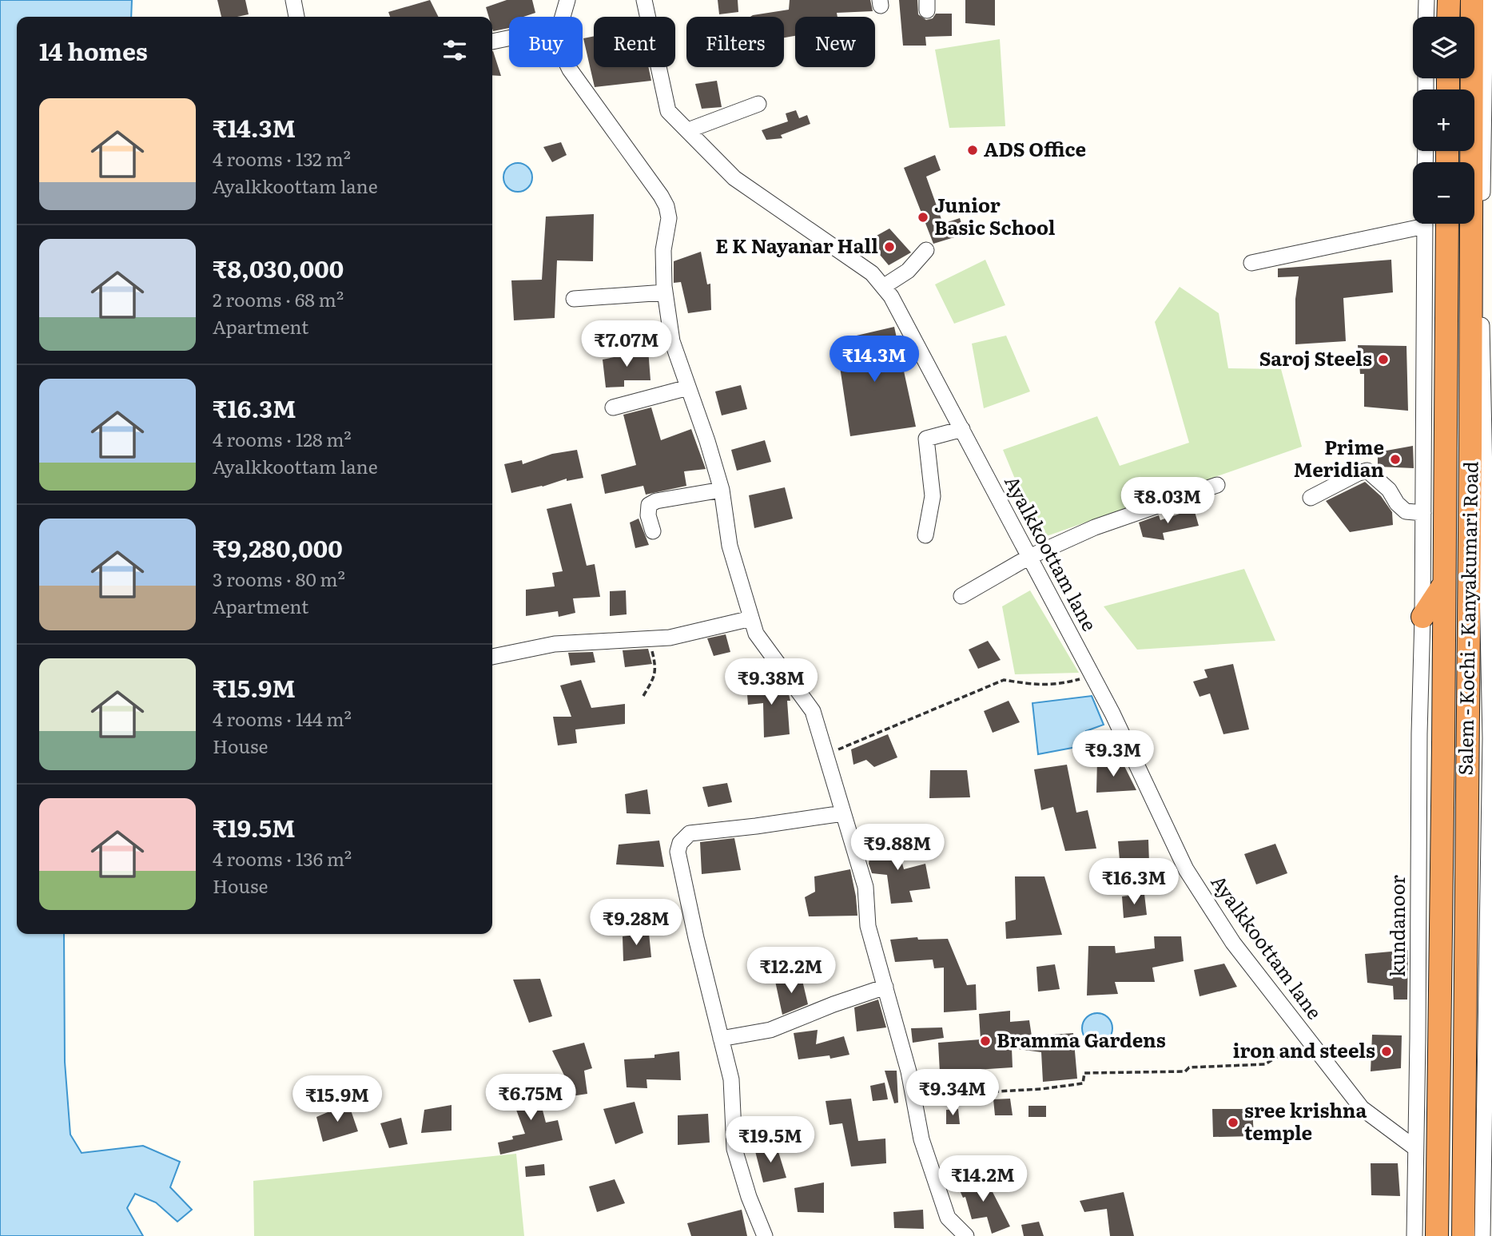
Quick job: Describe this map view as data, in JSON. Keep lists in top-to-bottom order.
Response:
{
  "streets": {
    "highway": ["Salem - Kochi - Kanyakumari Road"],
    "street": ["Ayalkkoottam lane", "kundanoor"]
  },
  "crossings": [
    ["Ayalkkoottam lane", "kundanoor"]
  ],
  "places": [
    "ADS Office",
    "Junior Basic School",
    "E K Nayanar Hall",
    "Saroj Steels",
    "Prime Meridian",
    "Bramma Gardens",
    "iron and steels",
    "sree krishna temple"
  ],
  "page": {
    "map_buttons": ["+", "−"],
    "chip": [
      "Buy",
      "Rent",
      "Filters",
      "New"
    ],
    "heading": "14 homes",
    "list": [
      {
        "name": "₹14.3M",
        "note": "4 rooms · 132 m² · Ayalkkoottam lane"
      },
      {
        "name": "₹8,030,000",
        "note": "2 rooms · 68 m² · Apartment"
      },
      {
        "name": "₹16.3M",
        "note": "4 rooms · 128 m² · Ayalkkoottam lane"
      },
      {
        "name": "₹9,280,000",
        "note": "3 rooms · 80 m² · Apartment"
      },
      {
        "name": "₹15.9M",
        "note": "4 rooms · 144 m² · House"
      },
      {
        "name": "₹19.5M",
        "note": "4 rooms · 136 m² · House"
      }
    ],
    "price": [
      "₹7.07M",
      "₹14.3M",
      "₹8.03M",
      "₹9.38M",
      "₹9.3M",
      "₹9.88M",
      "₹16.3M",
      "₹9.28M",
      "₹12.2M",
      "₹9.34M",
      "₹6.75M",
      "₹15.9M",
      "₹19.5M",
      "₹14.2M"
    ]
  }
}
